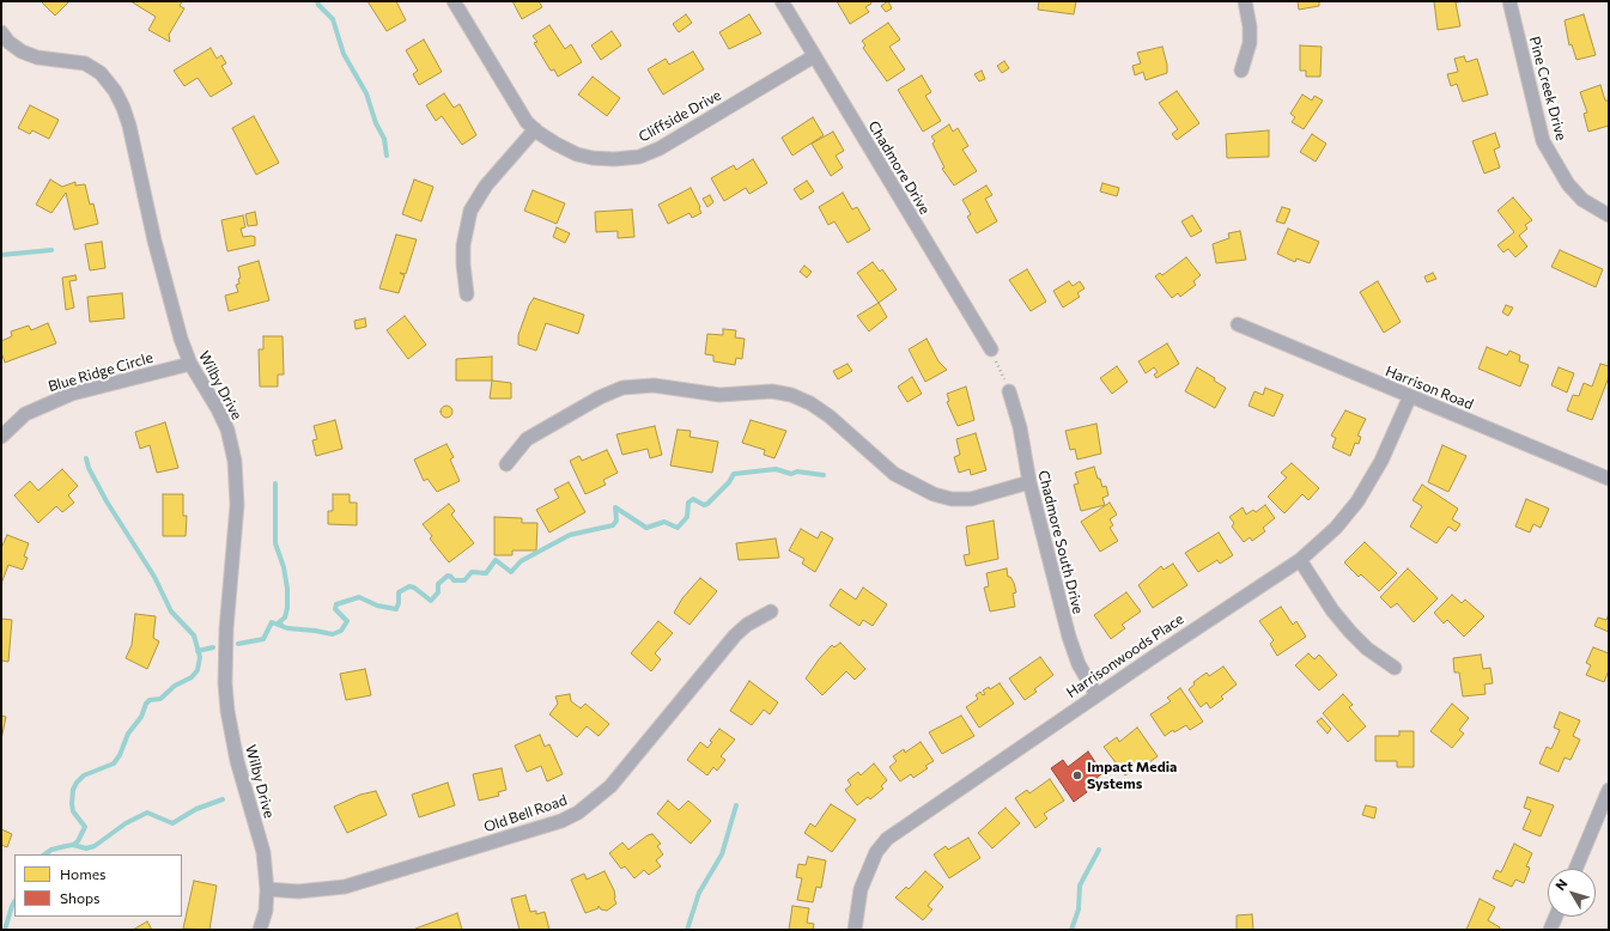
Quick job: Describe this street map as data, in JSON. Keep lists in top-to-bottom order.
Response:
{
  "streets": {
    "street": [
      "Pine Creek Drive",
      "Cliffside Drive",
      "Chadmore Drive",
      "Blue Ridge Circle",
      "Wilby Drive",
      "Harrison Road",
      "Chadmore South Drive",
      "Harrisonwoods Place",
      "Old Bell Road"
    ]
  },
  "crossings": [
    ["Cliffside Drive", "Chadmore Drive"],
    ["Blue Ridge Circle", "Wilby Drive"],
    ["Wilby Drive", "Old Bell Road"],
    ["Harrison Road", "Harrisonwoods Place"],
    ["Chadmore South Drive", "Harrisonwoods Place"]
  ],
  "places": ["Impact Media Systems"],
  "legend": ["Homes", "Shops"],
  "north": "top left"
}
